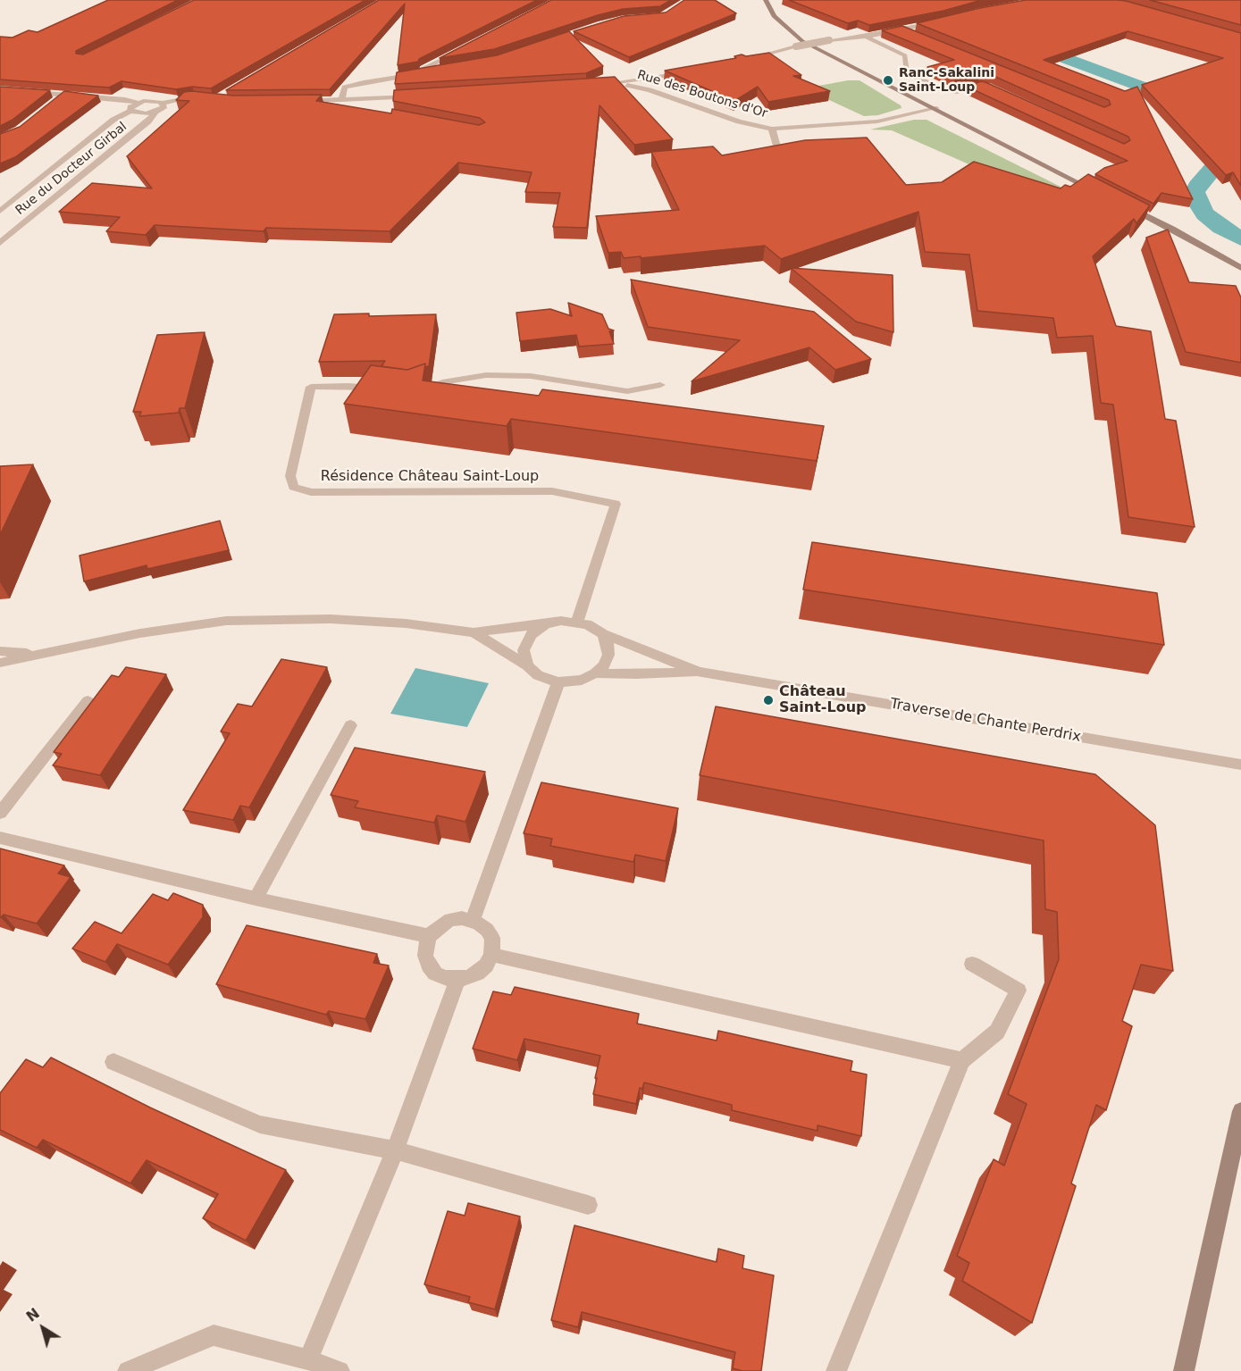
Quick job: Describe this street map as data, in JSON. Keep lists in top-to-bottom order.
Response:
{
  "streets": {
    "street": [
      "Rue des Boutons d'Or",
      "Rue du Docteur Girbal",
      "Résidence Château Saint-Loup",
      "Traverse de Chante Perdrix"
    ]
  },
  "crossings": [
    ["Résidence Château Saint-Loup", "Traverse de Chante Perdrix"]
  ],
  "places": ["Ranc-Sakalini Saint-Loup", "Château Saint-Loup"],
  "north": "top left"
}
